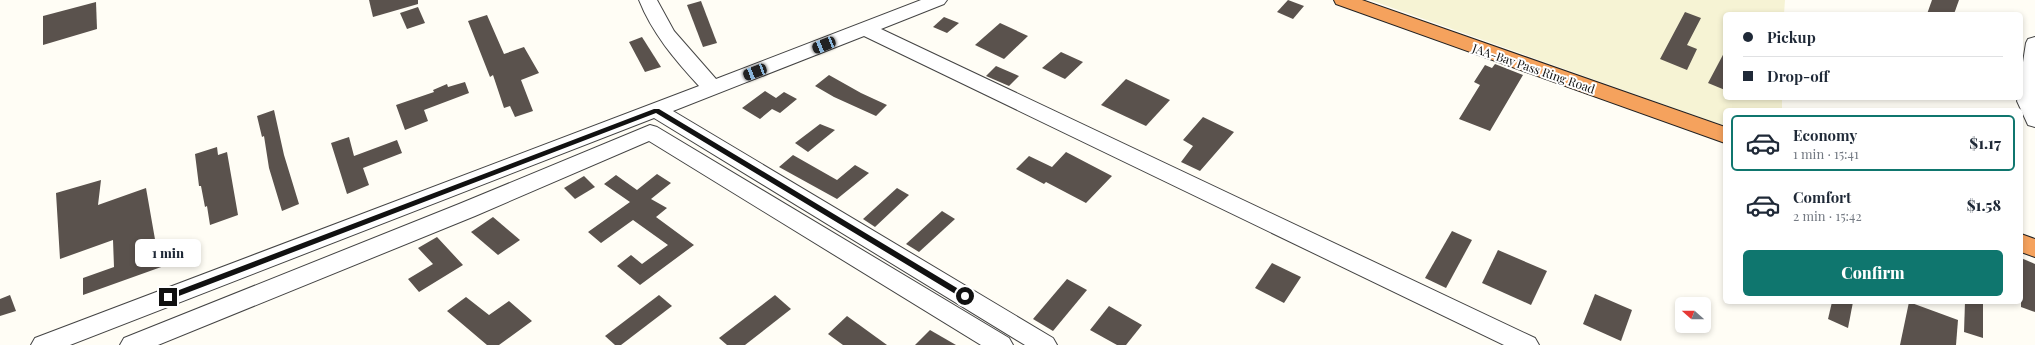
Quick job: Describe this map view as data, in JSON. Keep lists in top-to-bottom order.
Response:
{
  "streets": {
    "highway": ["JAA-Bay Pass Ring Road"]
  },
  "north": "left",
  "page": {
    "banner": ["Pickup", "Drop-off"],
    "list": [
      {
        "name": "Economy",
        "note": "1 min · 15:41",
        "value": "$1.17"
      },
      {
        "name": "Comfort",
        "note": "2 min · 15:42",
        "value": "$1.58"
      }
    ],
    "bubble": "1 min",
    "buttons": "Confirm"
  }
}
